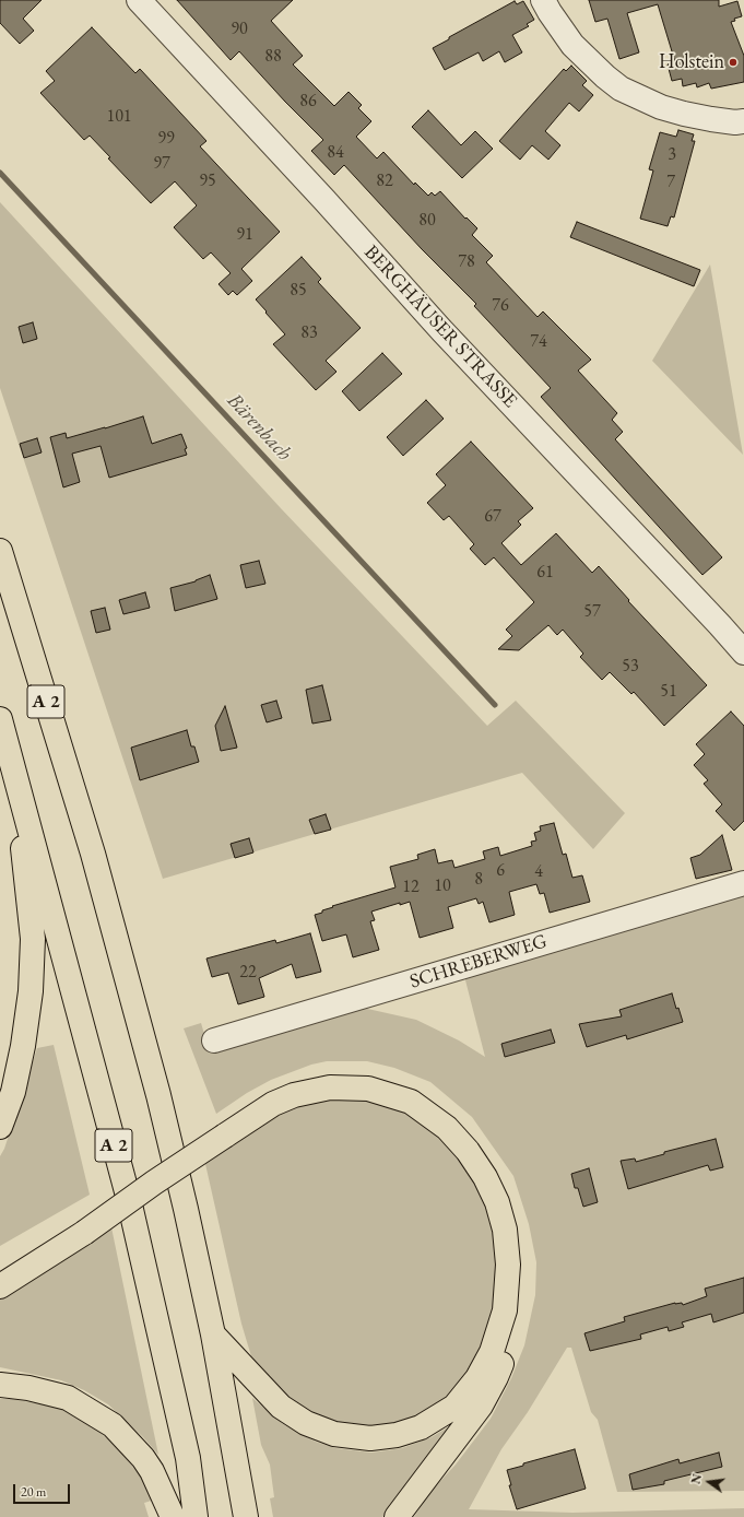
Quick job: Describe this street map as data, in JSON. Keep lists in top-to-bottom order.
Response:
{
  "streets": {
    "highway": ["A 2"],
    "street": ["BERGHÄUSER STRASSE", "SCHREBERWEG"]
  },
  "water": ["Bärenbach"],
  "places": ["Holstein"],
  "house_numbers": [
    "90",
    "88",
    "86",
    "101",
    "99",
    "84",
    "3",
    "97",
    "95",
    "82",
    "7",
    "80",
    "91",
    "78",
    "85",
    "76",
    "83",
    "74",
    "67",
    "61",
    "57",
    "53",
    "51",
    "6",
    "4",
    "8",
    "10",
    "12",
    "22"
  ],
  "scale_bar": "20 m",
  "north": "left"
}
